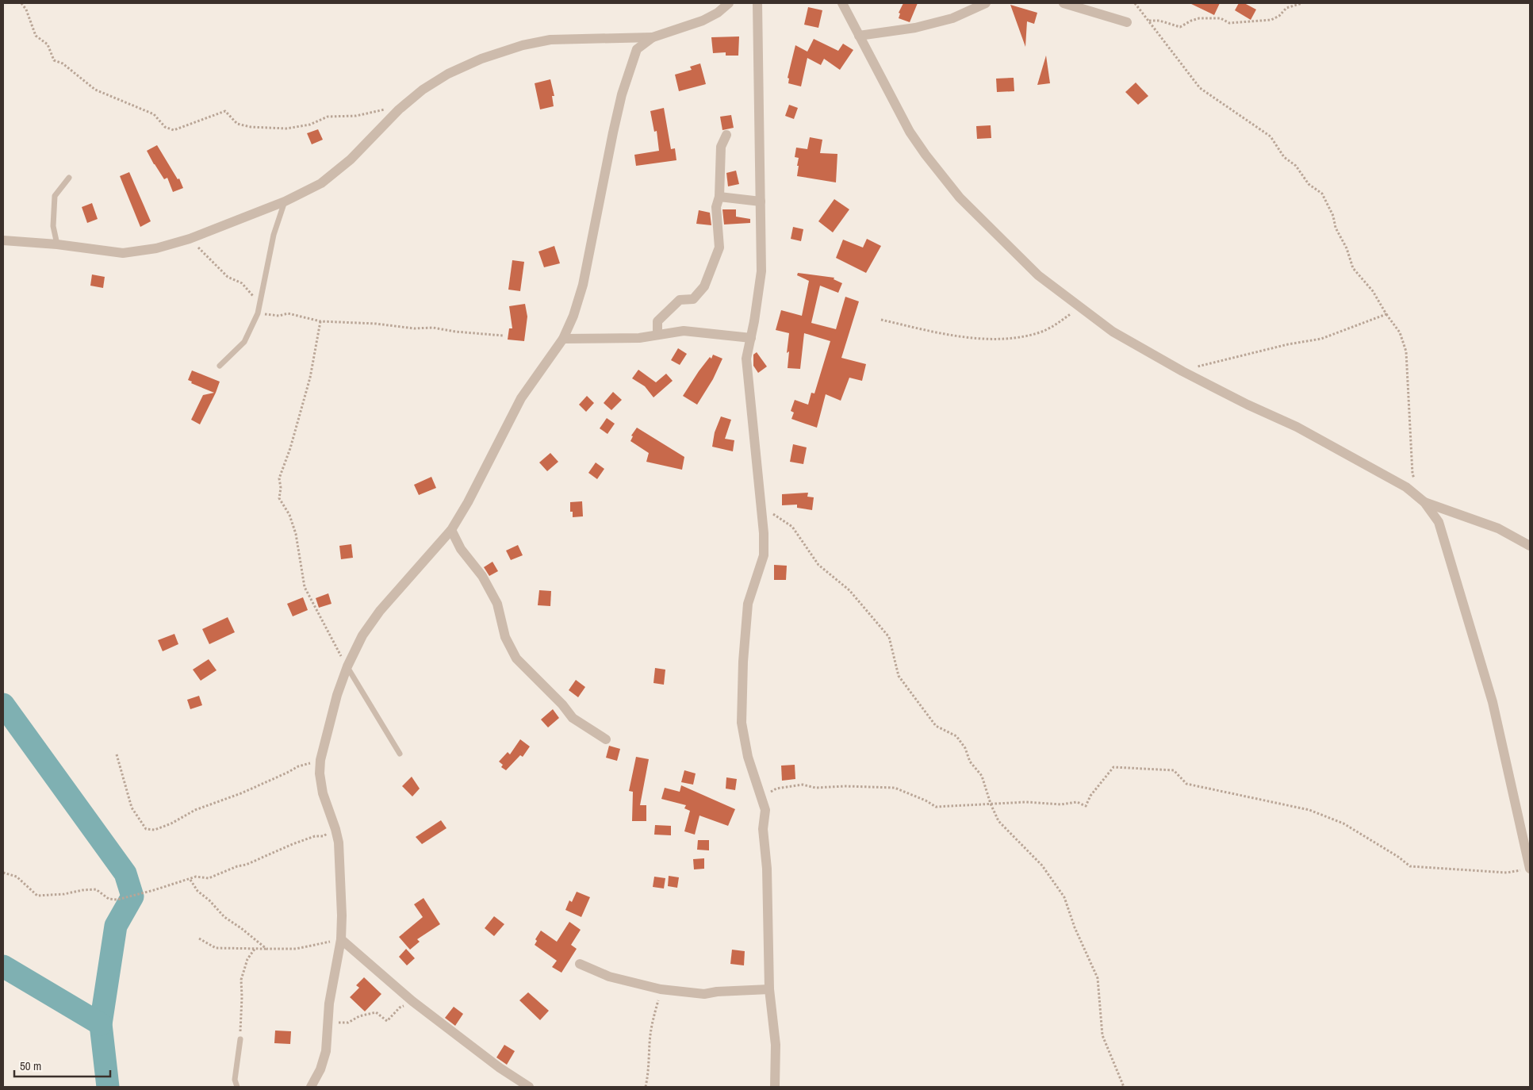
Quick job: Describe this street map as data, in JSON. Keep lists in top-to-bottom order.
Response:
{
  "scale_bar": "50 m"
}
